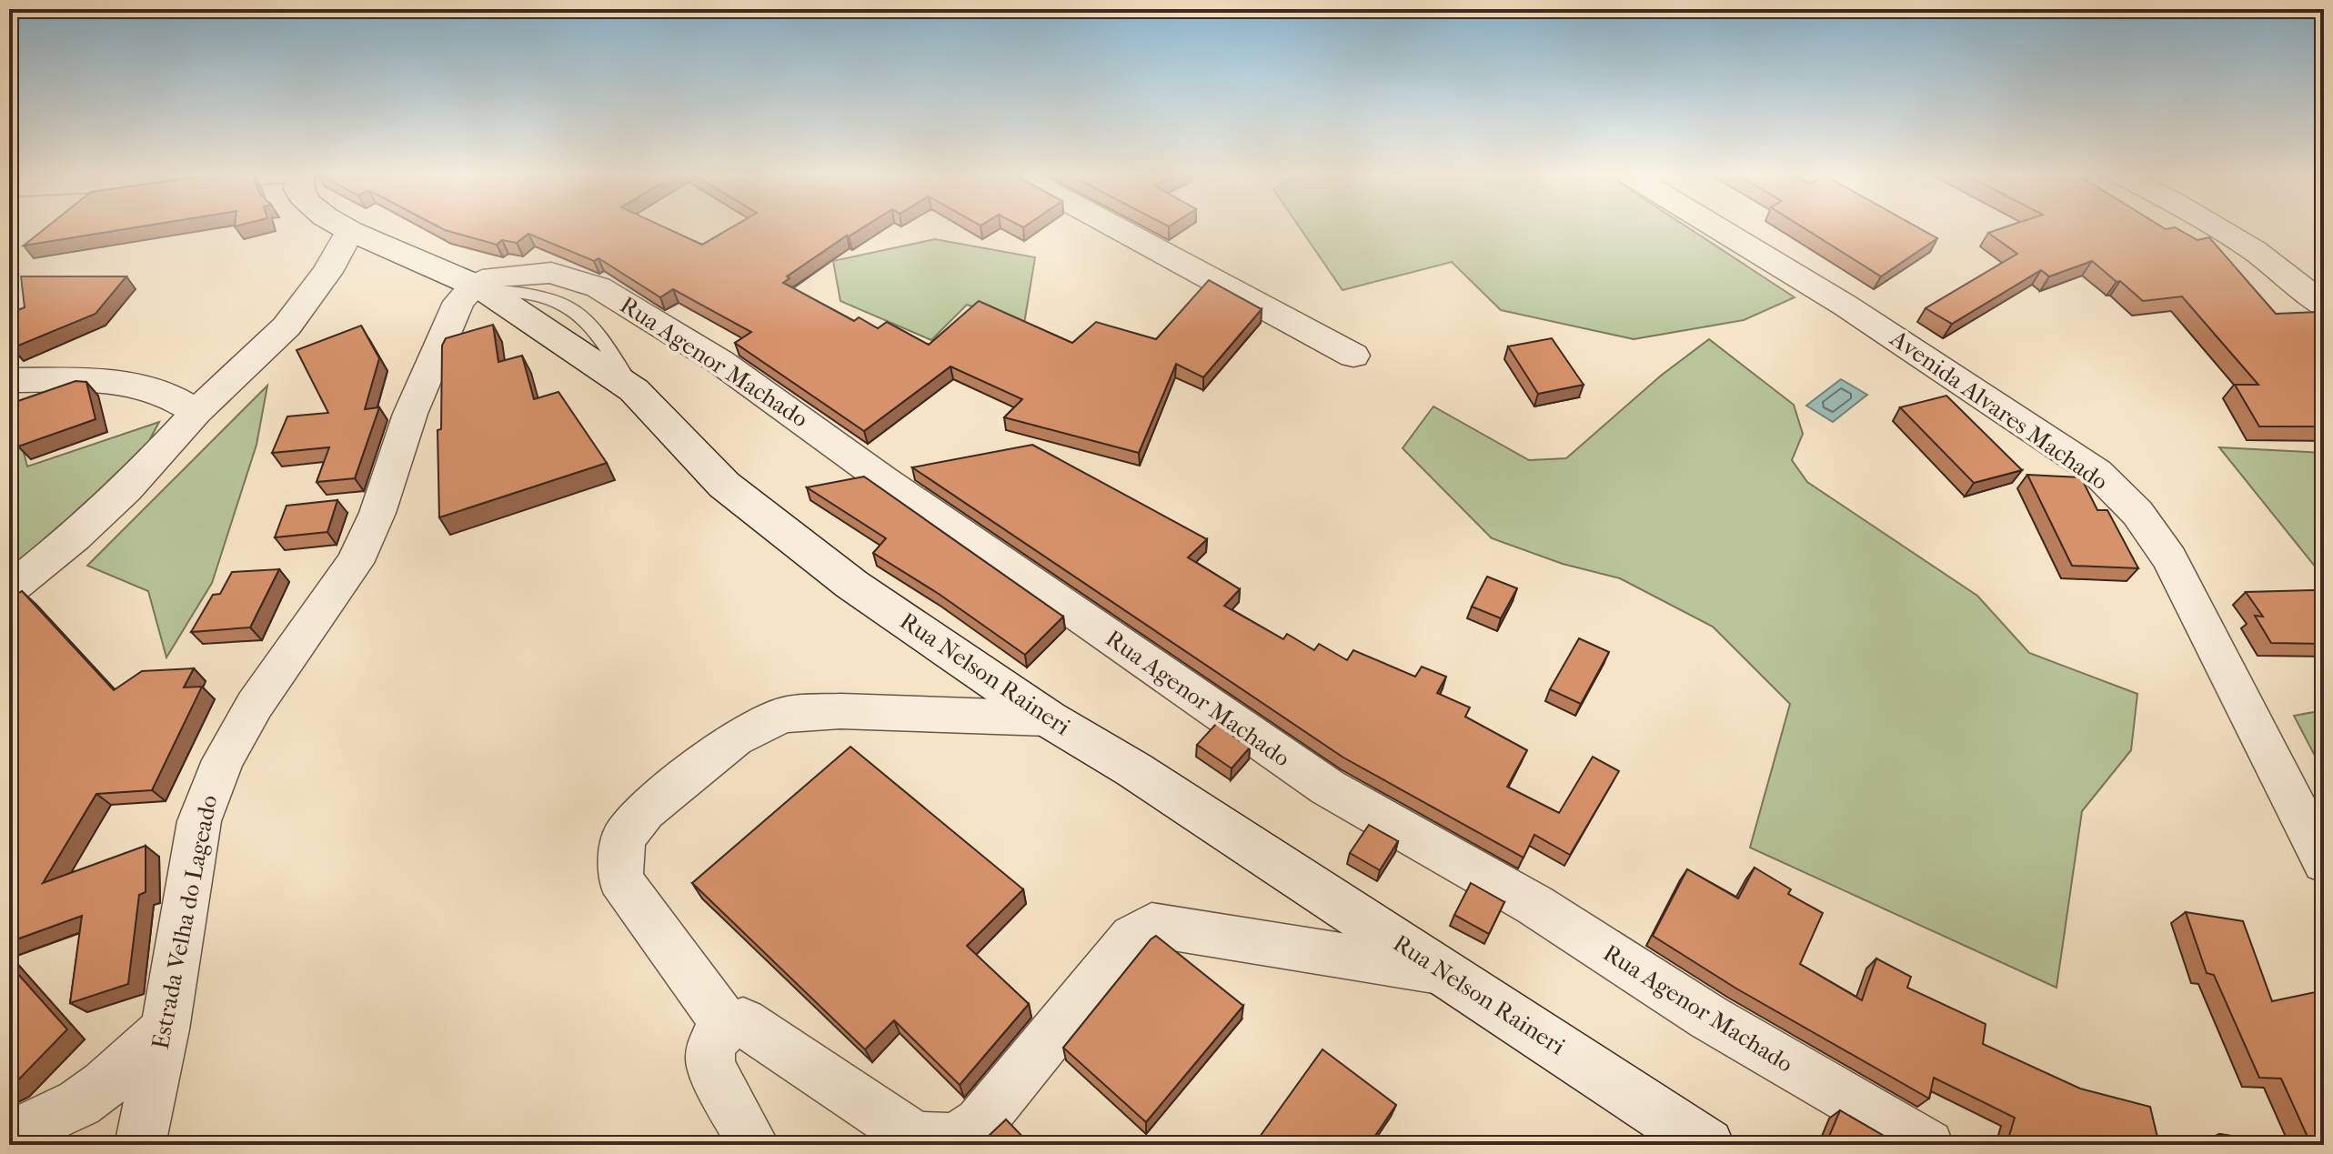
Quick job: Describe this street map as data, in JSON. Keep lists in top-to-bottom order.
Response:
{
  "streets": {
    "main road": ["Rua Nelson Raineri"],
    "street": ["Rua Agenor Machado", "Avenida Alvares Machado", "Estrada Velha do Lageado"]
  },
  "crossings": [
    ["Rua Agenor Machado", "Rua Nelson Raineri"],
    ["Rua Agenor Machado", "Estrada Velha do Lageado"],
    ["Rua Nelson Raineri", "Estrada Velha do Lageado"]
  ]
}
